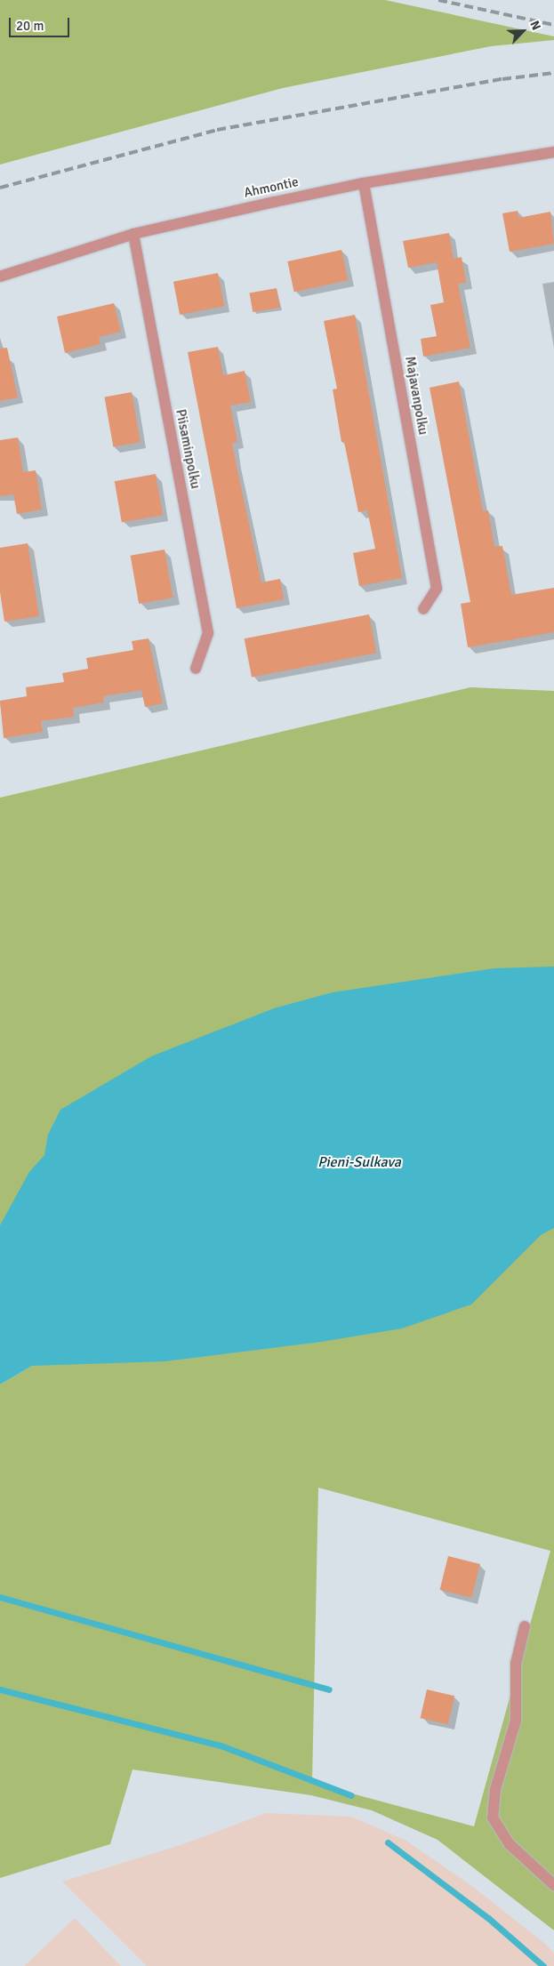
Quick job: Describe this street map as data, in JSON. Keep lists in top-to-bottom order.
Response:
{
  "streets": {
    "street": ["Ahmontie", "Majavanpolku", "Piisaminpolku"]
  },
  "crossings": [
    ["Ahmontie", "Majavanpolku"],
    ["Ahmontie", "Piisaminpolku"]
  ],
  "water": ["Pieni-Sulkava"],
  "scale_bar": "20 m",
  "north": "top right"
}
